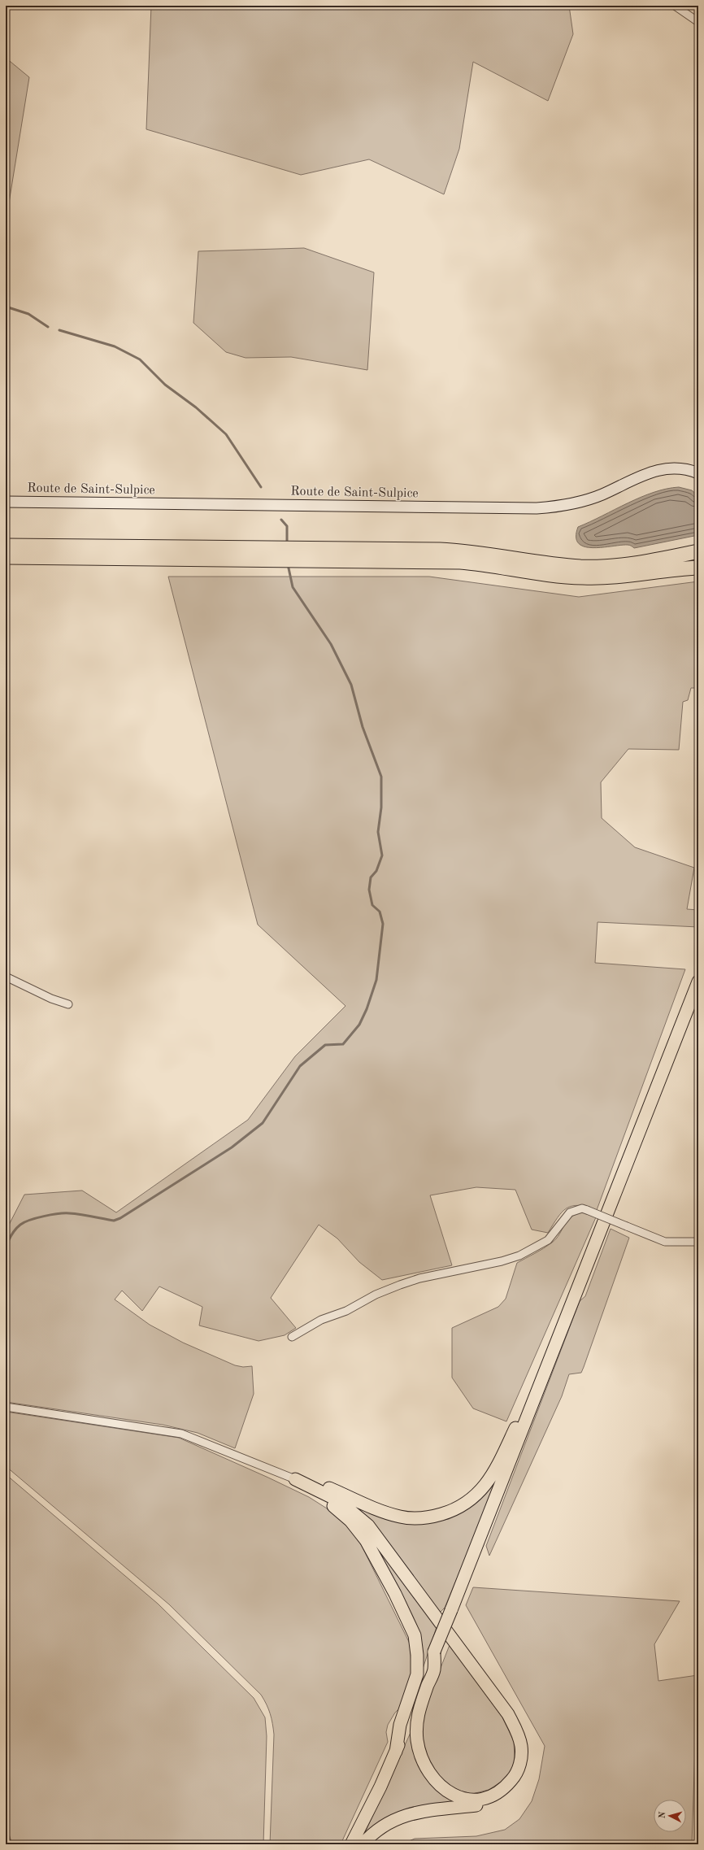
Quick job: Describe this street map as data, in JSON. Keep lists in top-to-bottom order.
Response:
{
  "streets": {
    "street": ["Route de Saint-Sulpice"]
  },
  "north": "left"
}
